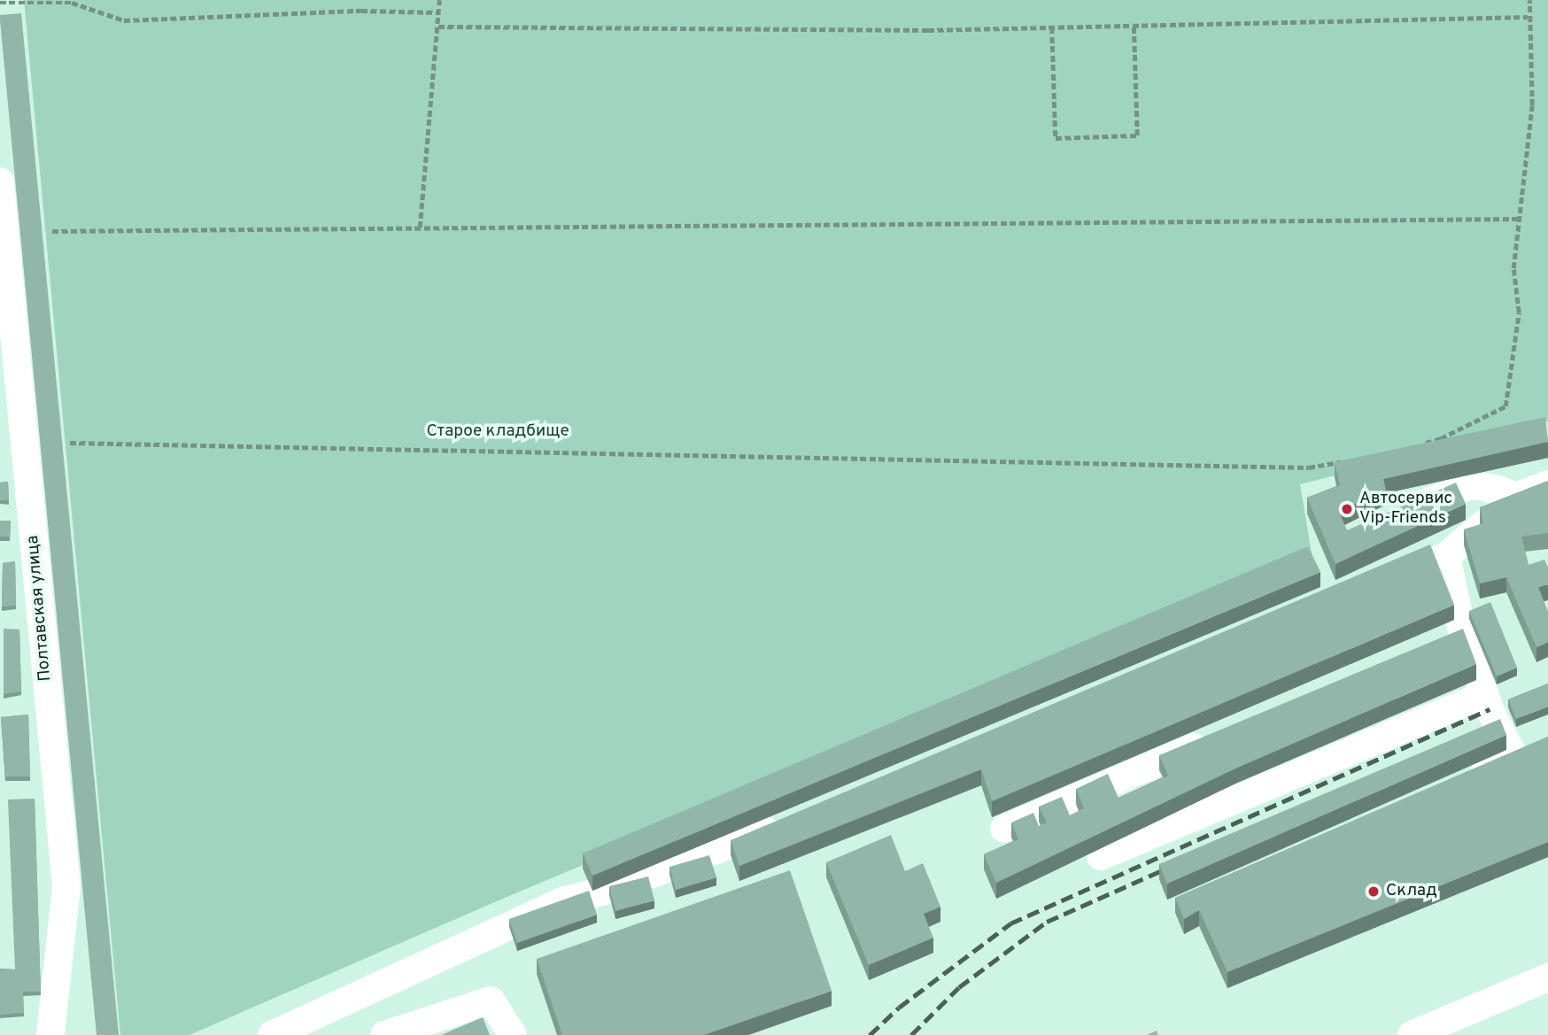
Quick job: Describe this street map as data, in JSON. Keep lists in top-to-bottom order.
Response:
{
  "streets": {
    "street": ["Полтавская улица"]
  },
  "parks": ["Старое кладбище"],
  "places": ["Автосервис Vip-Friends", "Склад"]
}
